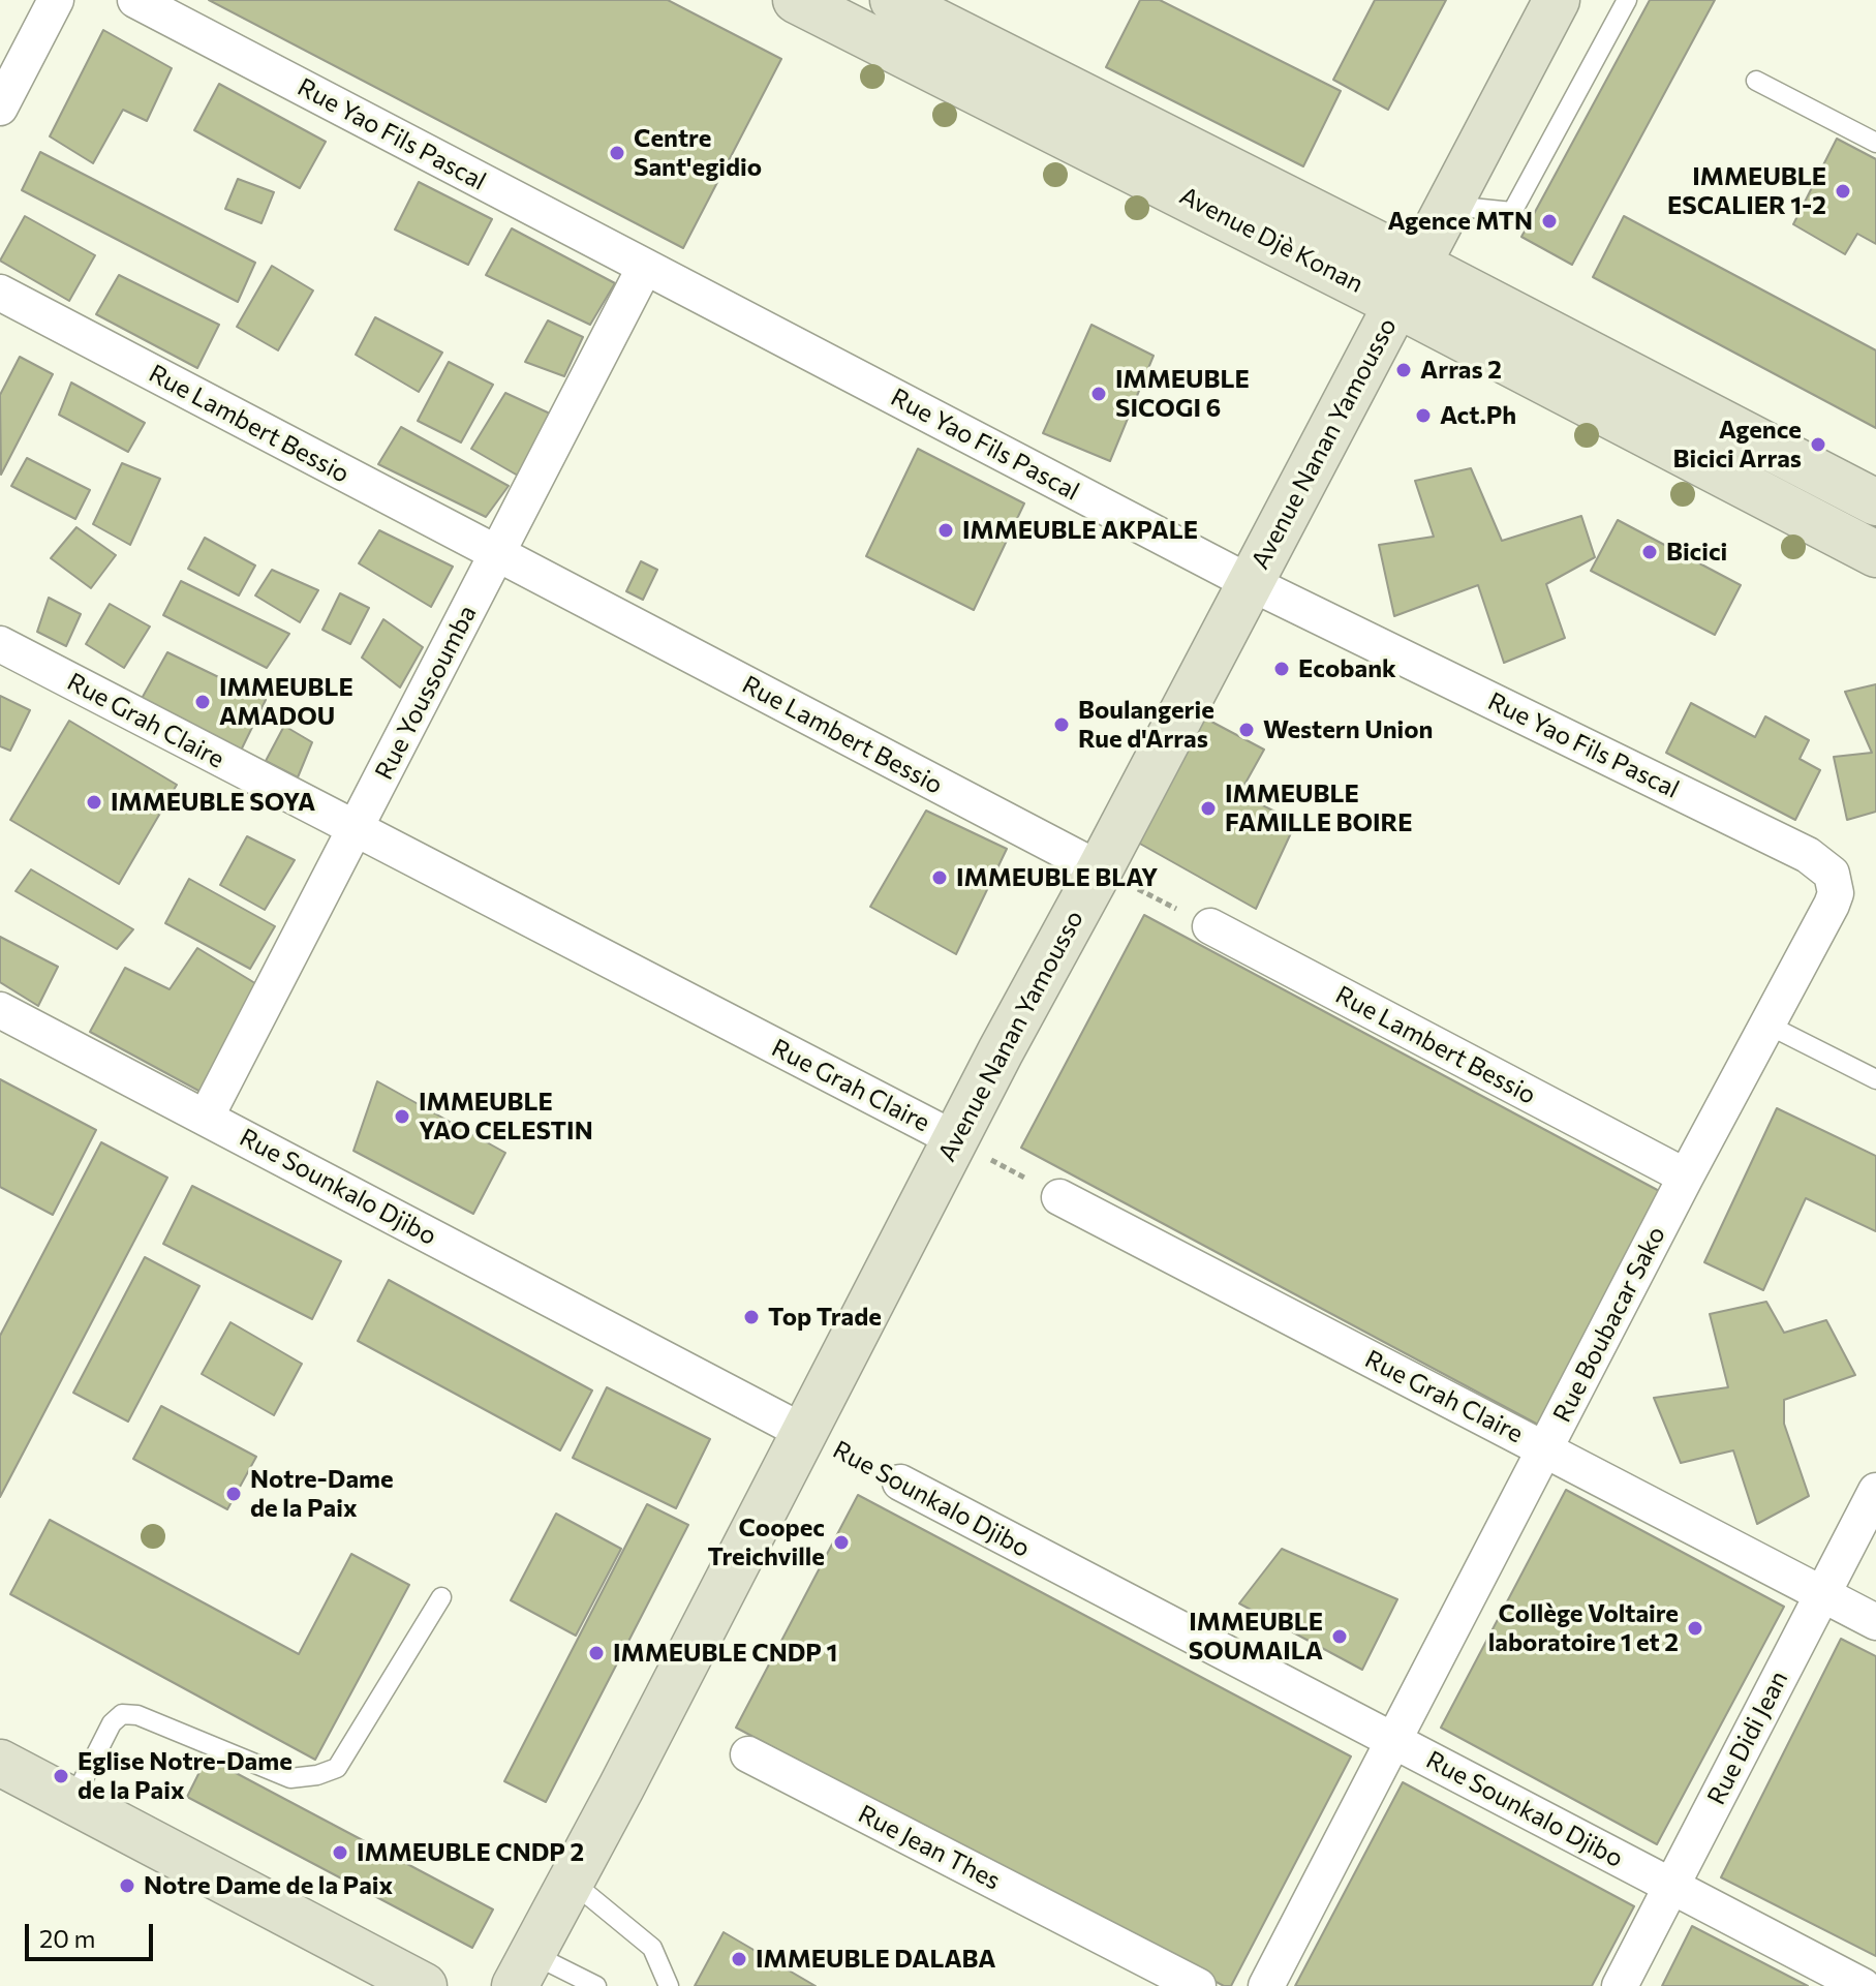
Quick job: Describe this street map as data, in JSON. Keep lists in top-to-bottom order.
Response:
{
  "streets": {
    "street": [
      "Rue Yao Fils Pascal",
      "Avenue Djè Konan",
      "Rue Lambert Bessio",
      "Avenue Nanan Yamousso",
      "Rue Youssoumba",
      "Rue Grah Claire",
      "Rue Sounkalo Djibo",
      "Rue Boubacar Sako",
      "Rue Didi Jean",
      "Rue Jean Thes"
    ]
  },
  "crossings": [
    ["Rue Yao Fils Pascal", "Avenue Nanan Yamousso"],
    ["Rue Yao Fils Pascal", "Rue Youssoumba"],
    ["Rue Yao Fils Pascal", "Rue Boubacar Sako"],
    ["Avenue Djè Konan", "Avenue Nanan Yamousso"],
    ["Rue Lambert Bessio", "Avenue Nanan Yamousso"],
    ["Rue Lambert Bessio", "Rue Youssoumba"],
    ["Rue Lambert Bessio", "Rue Boubacar Sako"],
    ["Avenue Nanan Yamousso", "Rue Grah Claire"],
    ["Avenue Nanan Yamousso", "Rue Sounkalo Djibo"],
    ["Rue Youssoumba", "Rue Grah Claire"],
    ["Rue Youssoumba", "Rue Sounkalo Djibo"],
    ["Rue Grah Claire", "Rue Boubacar Sako"],
    ["Rue Grah Claire", "Rue Didi Jean"],
    ["Rue Sounkalo Djibo", "Rue Boubacar Sako"],
    ["Rue Sounkalo Djibo", "Rue Didi Jean"]
  ],
  "places": [
    "Centre Sant'egidio",
    "IMMEUBLE ESCALIER 1-2",
    "Agence MTN",
    "Arras 2",
    "IMMEUBLE SICOGI 6",
    "Act.Ph",
    "Agence Bicici Arras",
    "IMMEUBLE AKPALE",
    "Bicici",
    "Ecobank",
    "IMMEUBLE AMADOU",
    "Boulangerie Rue d'Arras",
    "Western Union",
    "IMMEUBLE SOYA",
    "IMMEUBLE FAMILLE BOIRE",
    "IMMEUBLE BLAY",
    "IMMEUBLE YAO CELESTIN",
    "Top Trade",
    "Notre-Dame de la Paix",
    "Coopec Treichville",
    "Collège Voltaire laboratoire 1 et 2",
    "IMMEUBLE SOUMAILA",
    "IMMEUBLE CNDP 1",
    "Eglise Notre-Dame de la Paix",
    "IMMEUBLE CNDP 2",
    "Notre Dame de la Paix",
    "IMMEUBLE DALABA"
  ],
  "scale_bar": "20 m"
}
